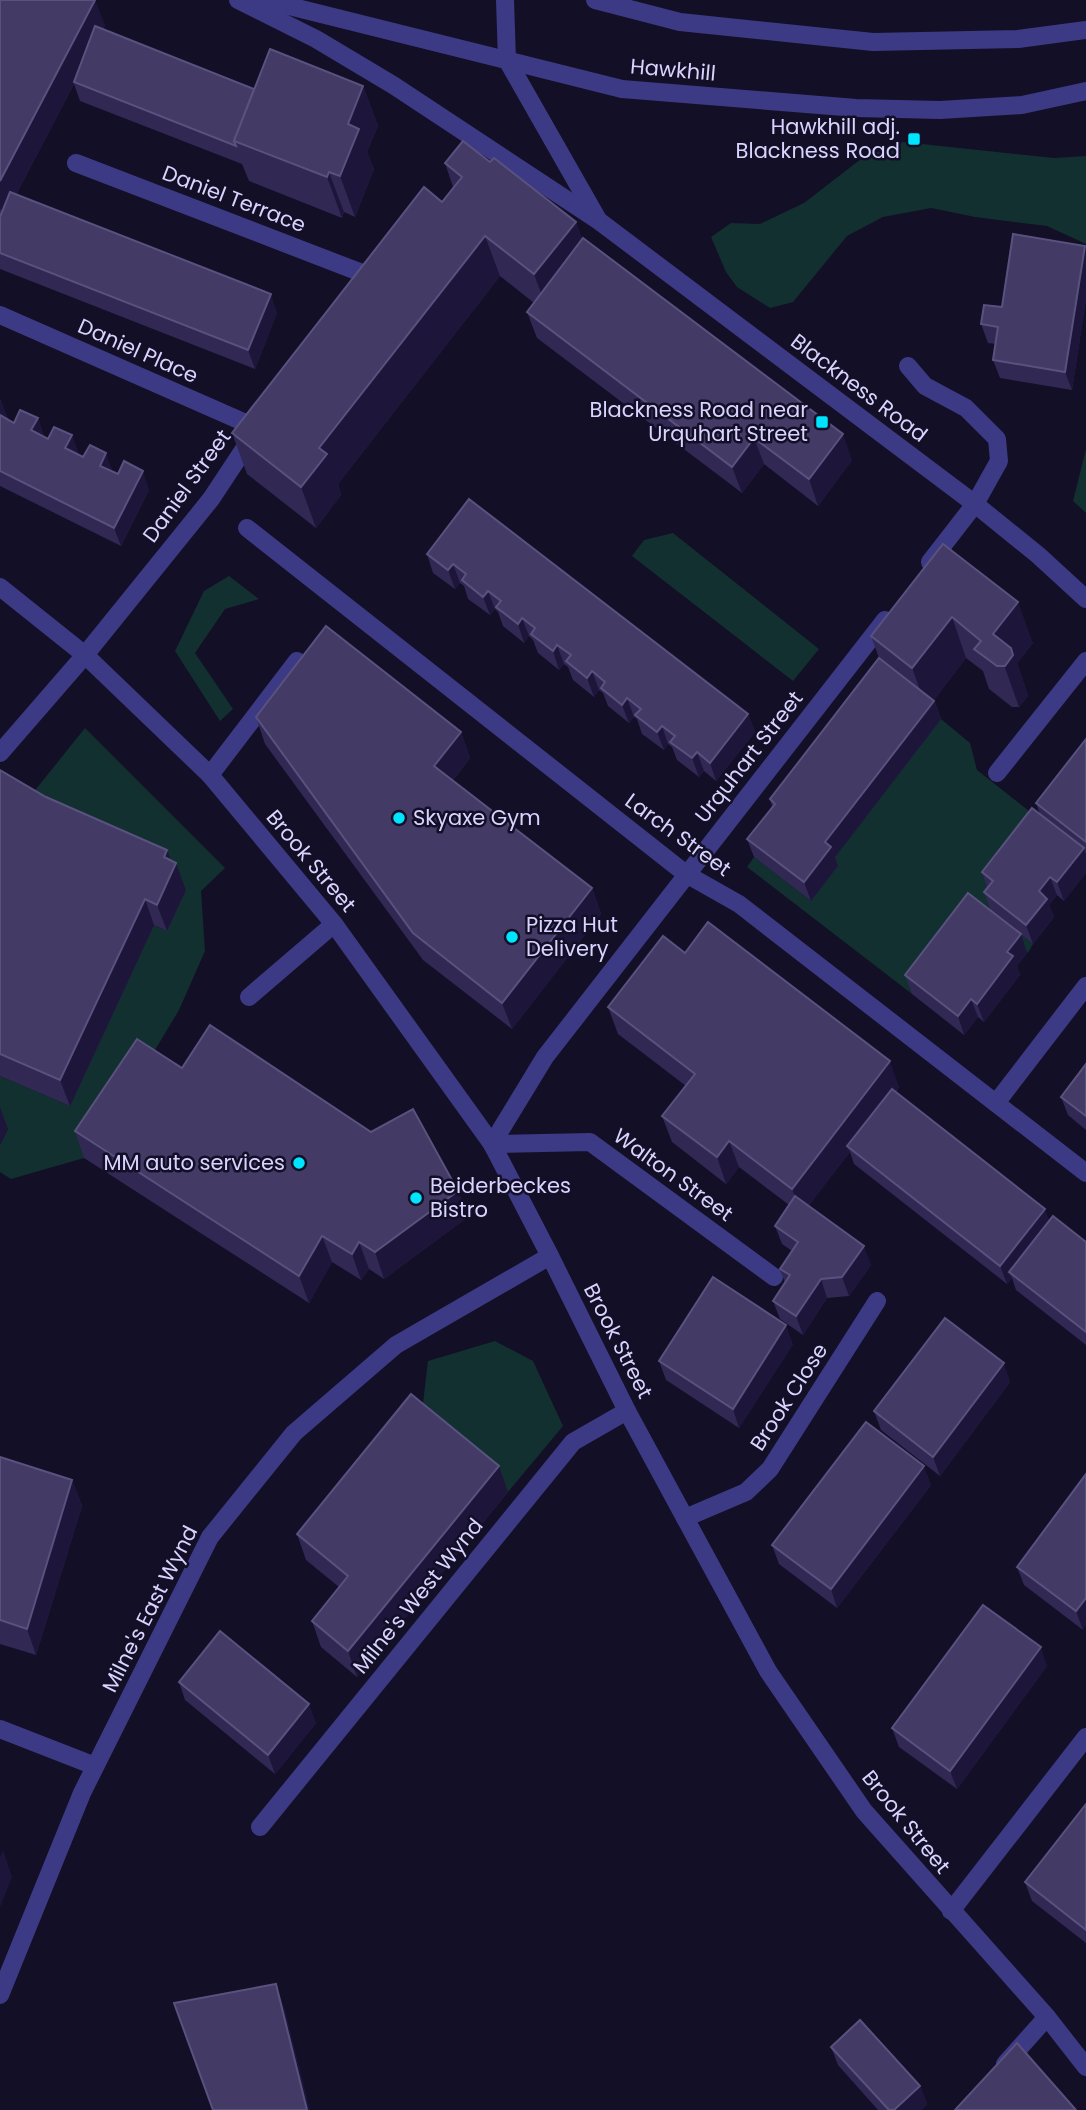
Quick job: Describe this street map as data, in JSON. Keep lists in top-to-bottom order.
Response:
{
  "streets": {
    "street": [
      "Hawkhill",
      "Daniel Terrace",
      "Daniel Place",
      "Blackness Road",
      "Daniel Street",
      "Urquhart Street",
      "Larch Street",
      "Brook Street",
      "Walton Street",
      "Brook Close",
      "Milne's West Wynd",
      "Milne's East Wynd"
    ]
  },
  "crossings": [
    ["Hawkhill", "Blackness Road"],
    ["Daniel Place", "Daniel Street"],
    ["Daniel Street", "Brook Street"],
    ["Urquhart Street", "Larch Street"],
    ["Urquhart Street", "Brook Street"],
    ["Urquhart Street", "Walton Street"],
    ["Brook Street", "Walton Street"],
    ["Brook Street", "Brook Close"],
    ["Brook Street", "Milne's West Wynd"],
    ["Brook Street", "Milne's East Wynd"]
  ],
  "places": {
    "transit": ["Hawkhill adj. Blackness Road", "Blackness Road near Urquhart Street"],
    "other": [
      "Skyaxe Gym",
      "Pizza Hut Delivery",
      "MM auto services",
      "Beiderbeckes Bistro"
    ]
  }
}
